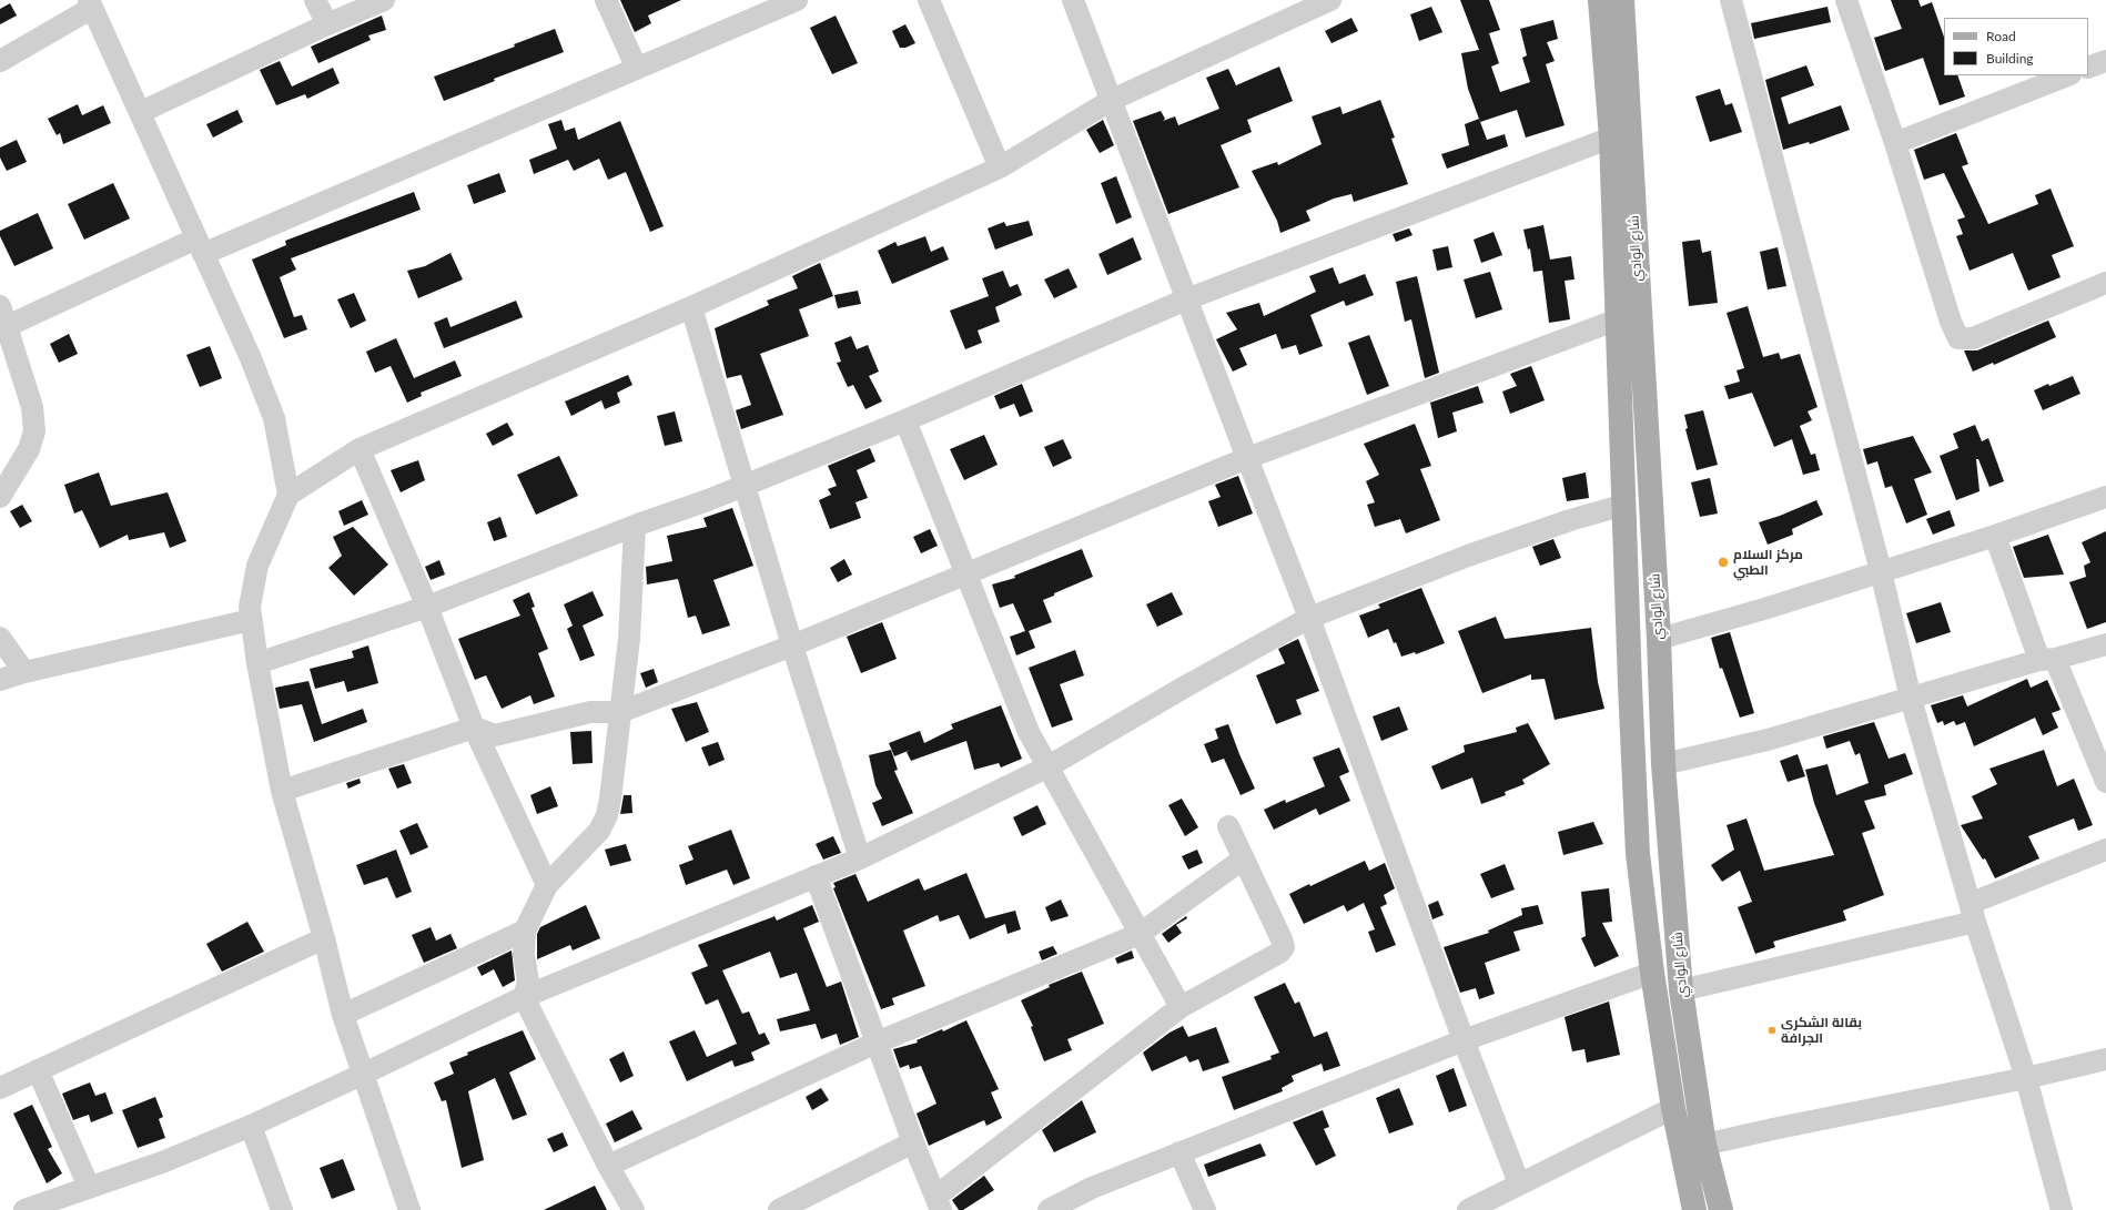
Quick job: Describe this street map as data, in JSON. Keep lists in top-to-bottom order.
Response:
{
  "streets": {
    "main road": ["شارع الوادي"]
  },
  "places": ["مركز السلام الطبي", "بقالة الشكري الجرافة"],
  "legend": ["Road", "Building"]
}
